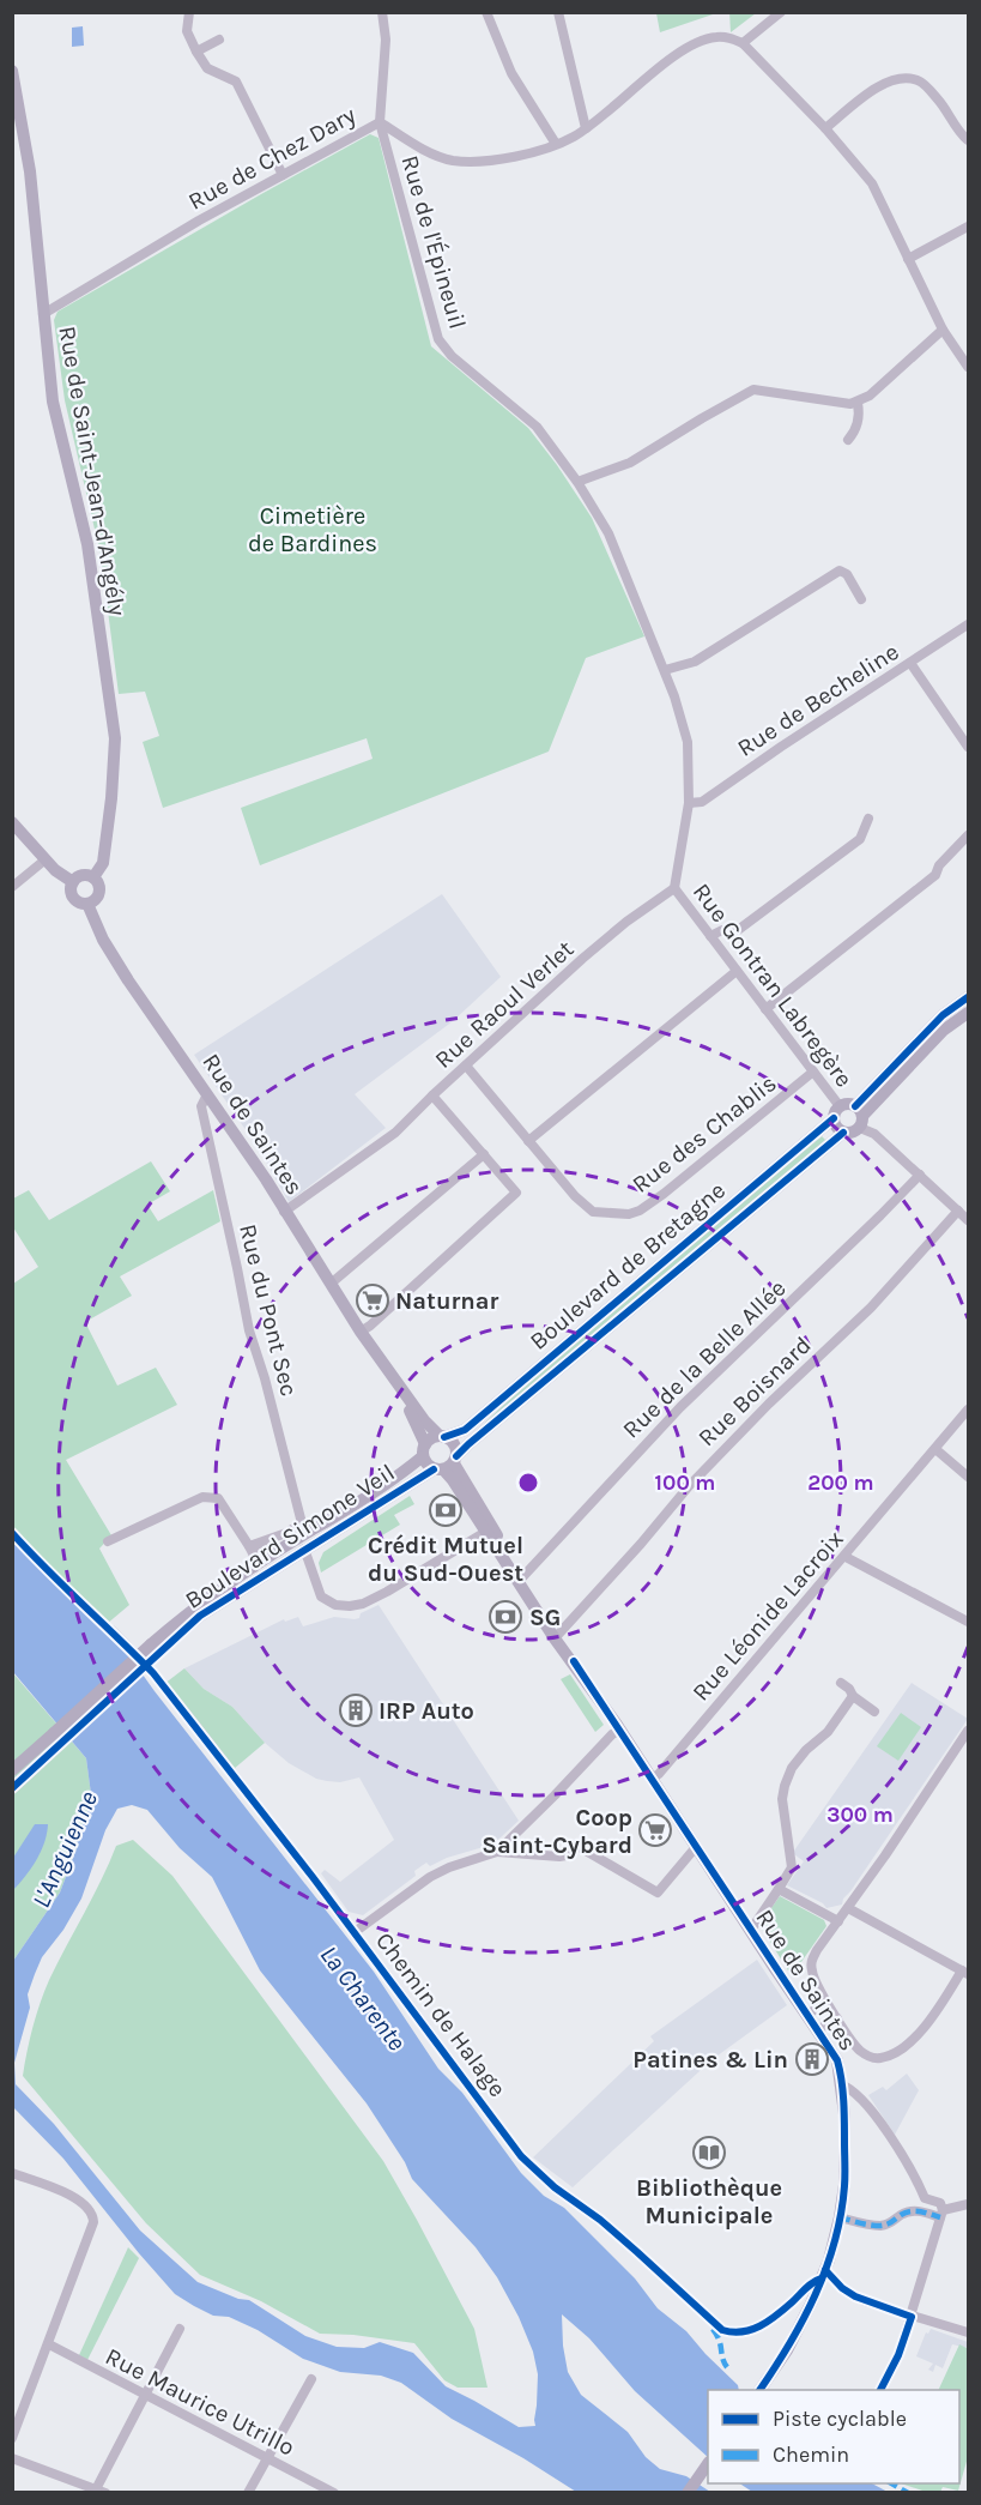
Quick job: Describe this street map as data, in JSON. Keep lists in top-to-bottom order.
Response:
{
  "streets": {
    "main road": [
      "Rue de Saint-Jean-d'Angély",
      "Rue de Saintes",
      "Boulevard de Bretagne",
      "Boulevard Simone Veil"
    ],
    "street": [
      "Rue de Chez Dary",
      "Rue de l'Épineuil",
      "Rue de Becheline",
      "Rue Gontran Labregère",
      "Rue Raoul Verlet",
      "Rue des Chablis",
      "Rue du Pont Sec",
      "Rue de la Belle Allée",
      "Rue Boisnard",
      "Rue Léonide Lacroix",
      "Chemin de Halage",
      "Rue Maurice Utrillo"
    ]
  },
  "crossings": [
    ["Rue de Chez Dary", "Rue de l'Épineuil"],
    ["Rue de Chez Dary", "Rue de Saint-Jean-d'Angély"],
    ["Rue de l'Épineuil", "Rue de Becheline"],
    ["Rue de Saint-Jean-d'Angély", "Rue de Saintes"],
    ["Rue Gontran Labregère", "Rue Raoul Verlet"],
    ["Rue Gontran Labregère", "Rue des Chablis"],
    ["Rue Gontran Labregère", "Boulevard de Bretagne"],
    ["Rue Raoul Verlet", "Rue de Saintes"],
    ["Rue Raoul Verlet", "Rue des Chablis"],
    ["Rue de Saintes", "Boulevard de Bretagne"],
    ["Rue de Saintes", "Rue du Pont Sec"],
    ["Rue de Saintes", "Rue de la Belle Allée"],
    ["Rue de Saintes", "Rue Boisnard"],
    ["Rue de Saintes", "Boulevard Simone Veil"],
    ["Rue de Saintes", "Rue Léonide Lacroix"],
    ["Rue de Saintes", "Chemin de Halage"],
    ["Boulevard de Bretagne", "Boulevard Simone Veil"],
    ["Rue du Pont Sec", "Boulevard Simone Veil"]
  ],
  "water": ["L'Anguienne", "La Charente"],
  "parks": ["Cimetière de Bardines"],
  "places": {
    "supermarket": ["Naturnar", "Coop Saint-Cybard"],
    "bank": ["Crédit Mutuel du Sud-Ouest", "SG"],
    "building": ["IRP Auto", "Patines & Lin"],
    "library": ["Bibliothèque Municipale"]
  },
  "legend": ["Piste cyclable", "Chemin"],
  "rings": ["100 m", "200 m", "300 m"]
}
